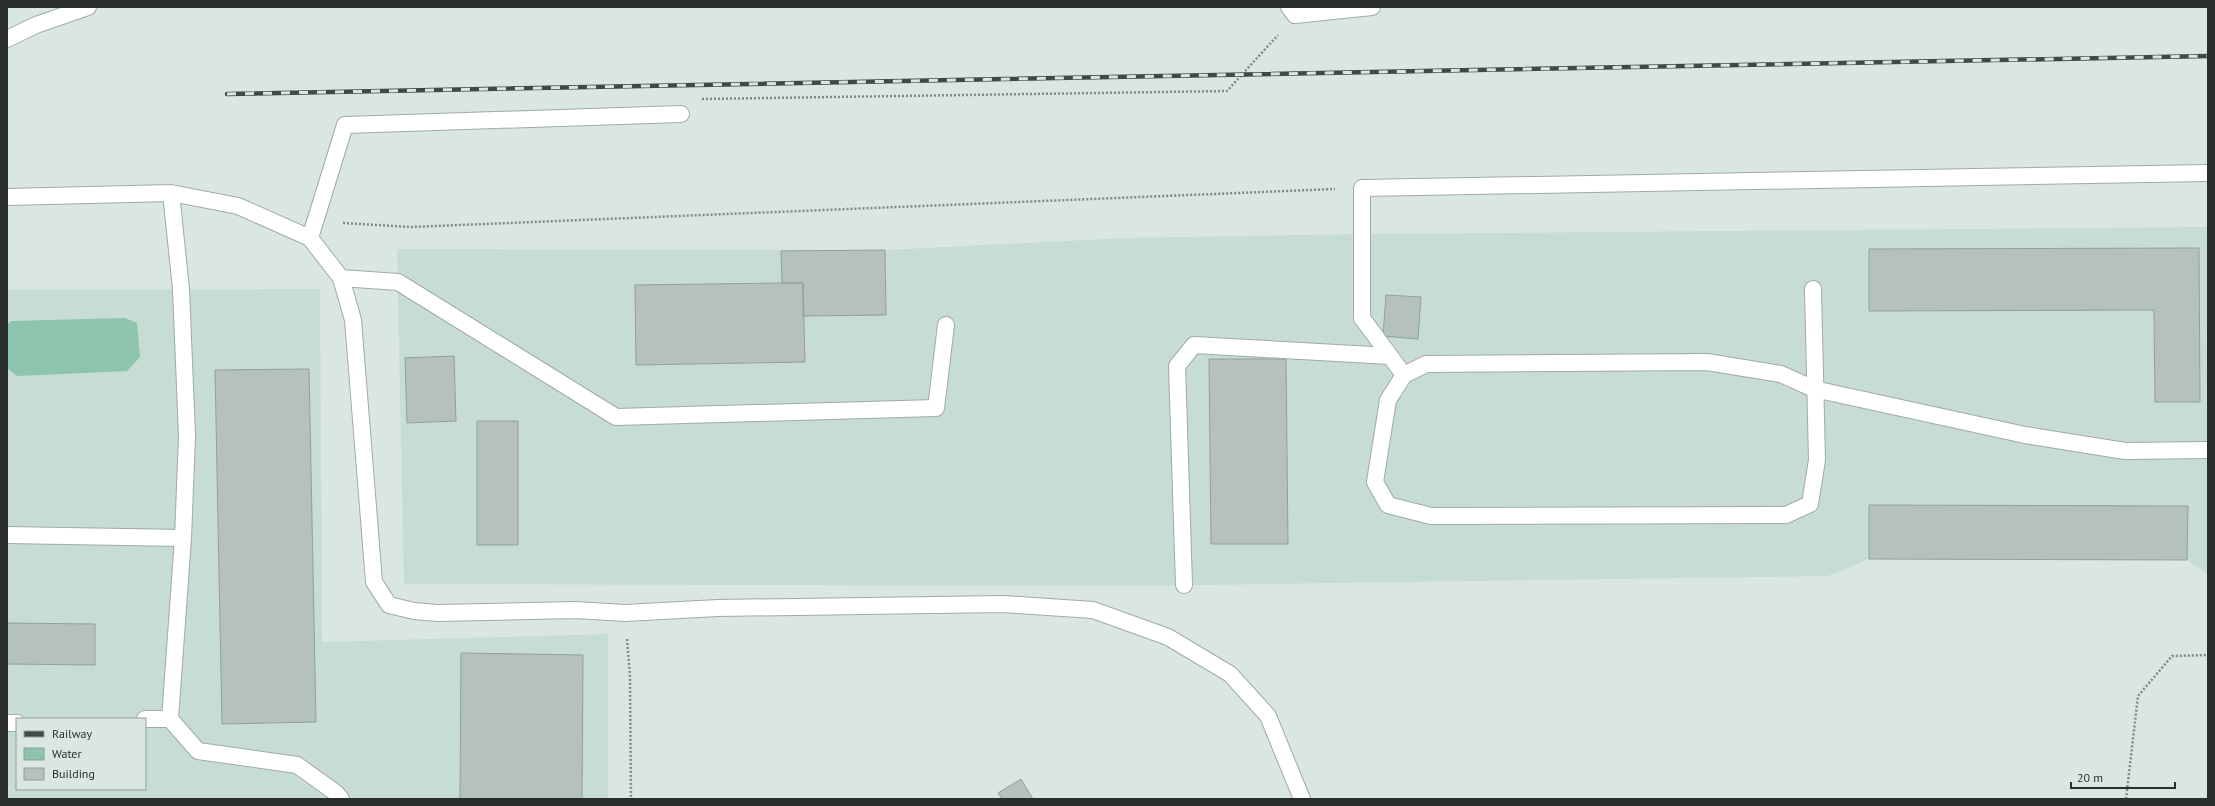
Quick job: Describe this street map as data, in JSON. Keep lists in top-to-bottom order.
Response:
{
  "legend": ["Railway", "Water", "Building"],
  "scale_bar": "20 m"
}
